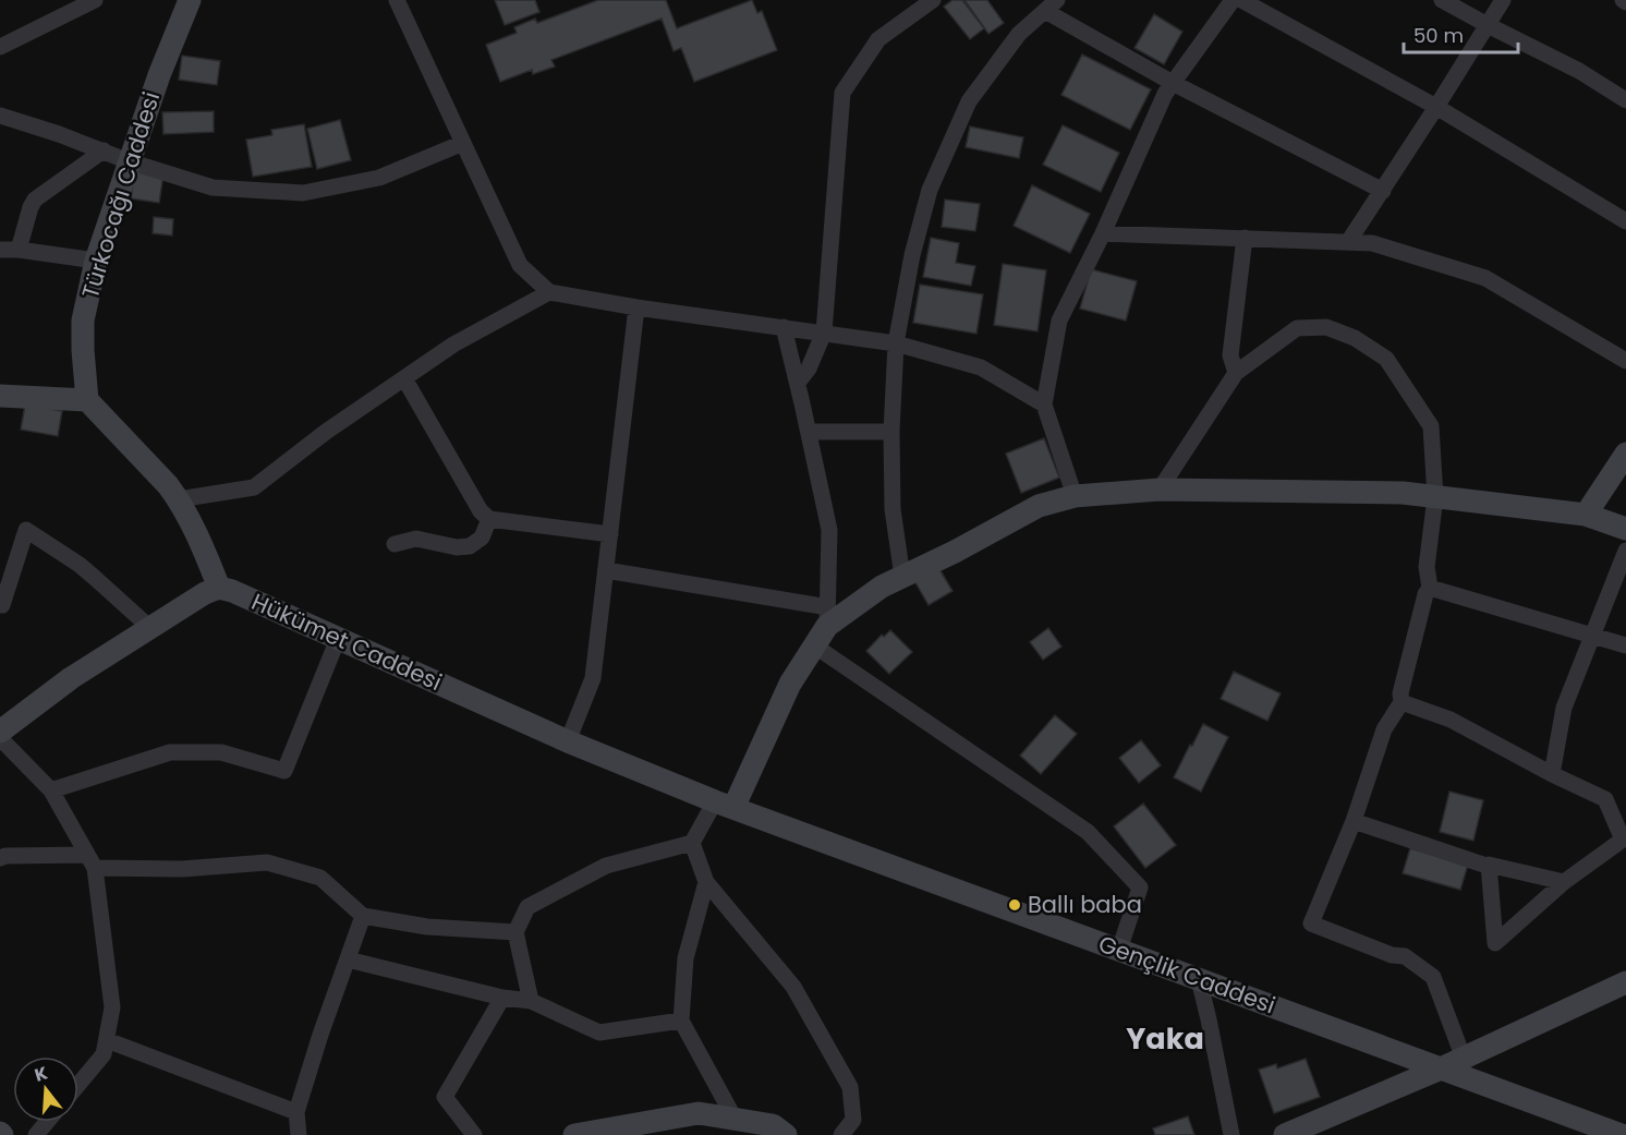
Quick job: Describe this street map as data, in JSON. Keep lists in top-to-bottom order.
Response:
{
  "streets": {
    "street": ["Türkocağı Caddesi", "Hükümet Caddesi", "Gençlik Caddesi"]
  },
  "crossings": [
    ["Hükümet Caddesi", "Gençlik Caddesi"]
  ],
  "districts": ["Yaka"],
  "places": ["Ballı baba"],
  "scale_bar": "50 m",
  "north": "top"
}
